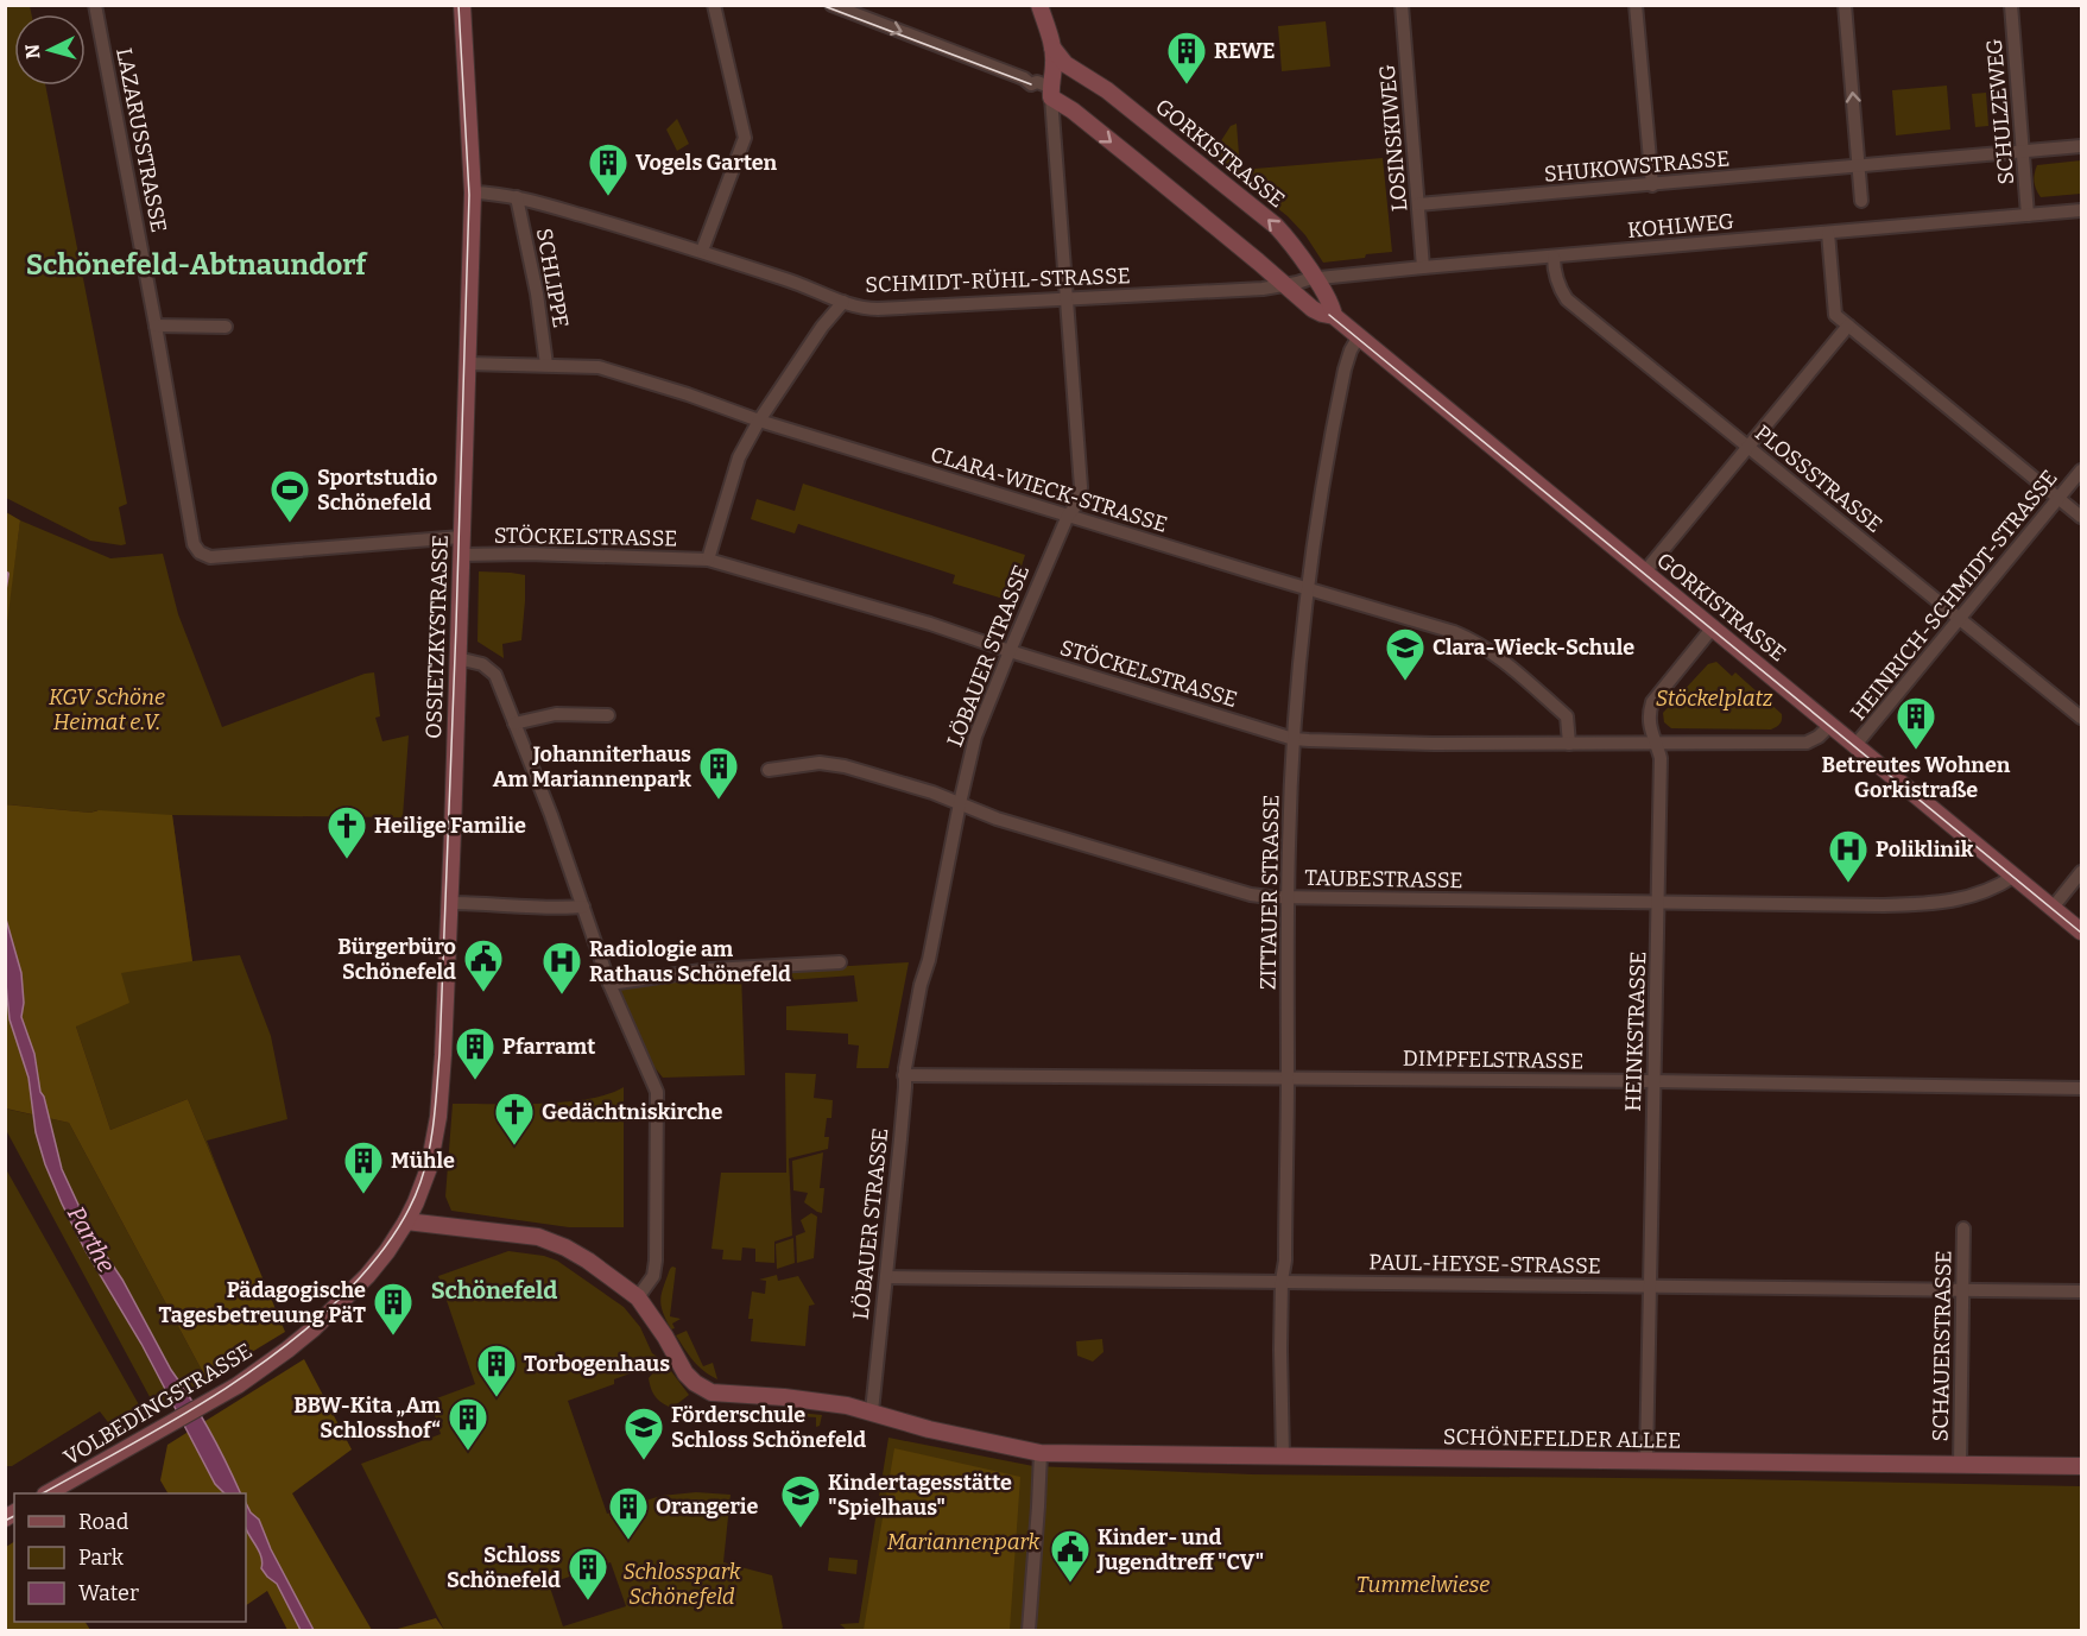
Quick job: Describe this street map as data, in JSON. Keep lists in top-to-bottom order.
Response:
{
  "streets": {
    "main road": [
      "GORKISTRASSE",
      "OSSIETZKYSTRASSE",
      "LÖBAUER STRASSE",
      "VOLBEDINGSTRASSE",
      "SCHÖNEFELDER ALLEE"
    ],
    "street": [
      "SCHULZEWEG",
      "LOSINSKIWEG",
      "LAZARUSSTRASSE",
      "SHUKOWSTRASSE",
      "KOHLWEG",
      "SCHLIPPE",
      "SCHMIDT-RÜHL-STRASSE",
      "PLOSSSTRASSE",
      "CLARA-WIECK-STRASSE",
      "STÖCKELSTRASSE",
      "HEINRICH-SCHMIDT-STRASSE",
      "TAUBESTRASSE",
      "ZITTAUER STRASSE",
      "HEINKSTRASSE",
      "DIMPFELSTRASSE",
      "PAUL-HEYSE-STRASSE",
      "SCHAUERSTRASSE"
    ]
  },
  "crossings": [
    ["SCHULZEWEG", "SHUKOWSTRASSE"],
    ["SCHULZEWEG", "KOHLWEG"],
    ["LOSINSKIWEG", "SHUKOWSTRASSE"],
    ["LOSINSKIWEG", "KOHLWEG"],
    ["LAZARUSSTRASSE", "OSSIETZKYSTRASSE"],
    ["GORKISTRASSE", "KOHLWEG"],
    ["GORKISTRASSE", "SCHMIDT-RÜHL-STRASSE"],
    ["GORKISTRASSE", "STÖCKELSTRASSE"],
    ["GORKISTRASSE", "HEINRICH-SCHMIDT-STRASSE"],
    ["GORKISTRASSE", "LÖBAUER STRASSE"],
    ["GORKISTRASSE", "TAUBESTRASSE"],
    ["GORKISTRASSE", "ZITTAUER STRASSE"],
    ["GORKISTRASSE", "HEINKSTRASSE"],
    ["KOHLWEG", "SCHMIDT-RÜHL-STRASSE"],
    ["KOHLWEG", "PLOSSSTRASSE"],
    ["SCHLIPPE", "SCHMIDT-RÜHL-STRASSE"],
    ["SCHLIPPE", "CLARA-WIECK-STRASSE"],
    ["SCHMIDT-RÜHL-STRASSE", "OSSIETZKYSTRASSE"],
    ["SCHMIDT-RÜHL-STRASSE", "LÖBAUER STRASSE"],
    ["PLOSSSTRASSE", "HEINRICH-SCHMIDT-STRASSE"],
    ["CLARA-WIECK-STRASSE", "STÖCKELSTRASSE"],
    ["CLARA-WIECK-STRASSE", "OSSIETZKYSTRASSE"],
    ["CLARA-WIECK-STRASSE", "LÖBAUER STRASSE"],
    ["CLARA-WIECK-STRASSE", "ZITTAUER STRASSE"],
    ["STÖCKELSTRASSE", "OSSIETZKYSTRASSE"],
    ["STÖCKELSTRASSE", "LÖBAUER STRASSE"],
    ["STÖCKELSTRASSE", "ZITTAUER STRASSE"],
    ["STÖCKELSTRASSE", "HEINKSTRASSE"],
    ["OSSIETZKYSTRASSE", "VOLBEDINGSTRASSE"],
    ["OSSIETZKYSTRASSE", "SCHÖNEFELDER ALLEE"],
    ["LÖBAUER STRASSE", "TAUBESTRASSE"],
    ["LÖBAUER STRASSE", "DIMPFELSTRASSE"],
    ["LÖBAUER STRASSE", "PAUL-HEYSE-STRASSE"],
    ["LÖBAUER STRASSE", "SCHÖNEFELDER ALLEE"],
    ["TAUBESTRASSE", "ZITTAUER STRASSE"],
    ["TAUBESTRASSE", "HEINKSTRASSE"],
    ["ZITTAUER STRASSE", "DIMPFELSTRASSE"],
    ["ZITTAUER STRASSE", "PAUL-HEYSE-STRASSE"],
    ["ZITTAUER STRASSE", "SCHÖNEFELDER ALLEE"],
    ["HEINKSTRASSE", "DIMPFELSTRASSE"],
    ["HEINKSTRASSE", "PAUL-HEYSE-STRASSE"],
    ["HEINKSTRASSE", "SCHÖNEFELDER ALLEE"],
    ["PAUL-HEYSE-STRASSE", "SCHAUERSTRASSE"],
    ["SCHAUERSTRASSE", "SCHÖNEFELDER ALLEE"],
    ["VOLBEDINGSTRASSE", "SCHÖNEFELDER ALLEE"]
  ],
  "districts": ["Schönefeld-Abtnaundorf", "Schönefeld"],
  "water": ["Parthe"],
  "parks": [
    "KGV Schöne Heimat e.V.",
    "Stöckelplatz",
    "Mariannenpark",
    "Schlosspark Schönefeld",
    "Tummelwiese"
  ],
  "places": {
    "building": [
      "REWE",
      "Vogels Garten",
      "Betreutes Wohnen Gorkistraße",
      "Johanniterhaus Am Mariannenpark",
      "Pfarramt",
      "Mühle",
      "Pädagogische Tagesbetreuung PäT",
      "Torbogenhaus",
      "BBW-Kita „Am Schlosshof“",
      "Orangerie",
      "Schloss Schönefeld"
    ],
    "sports": ["Sportstudio Schönefeld"],
    "school or university": ["Clara-Wieck-Schule", "Förderschule Schloss Schönefeld", "Kindertagesstätte \"Spielhaus\""],
    "church": ["Heilige Familie", "Gedächtniskirche"],
    "hospital": ["Poliklinik", "Radiologie am Rathaus Schönefeld"],
    "public building": ["Bürgerbüro Schönefeld", "Kinder- und Jugendtreff \"CV\""]
  },
  "legend": ["Road", "Park", "Water"],
  "north": "left"
}
